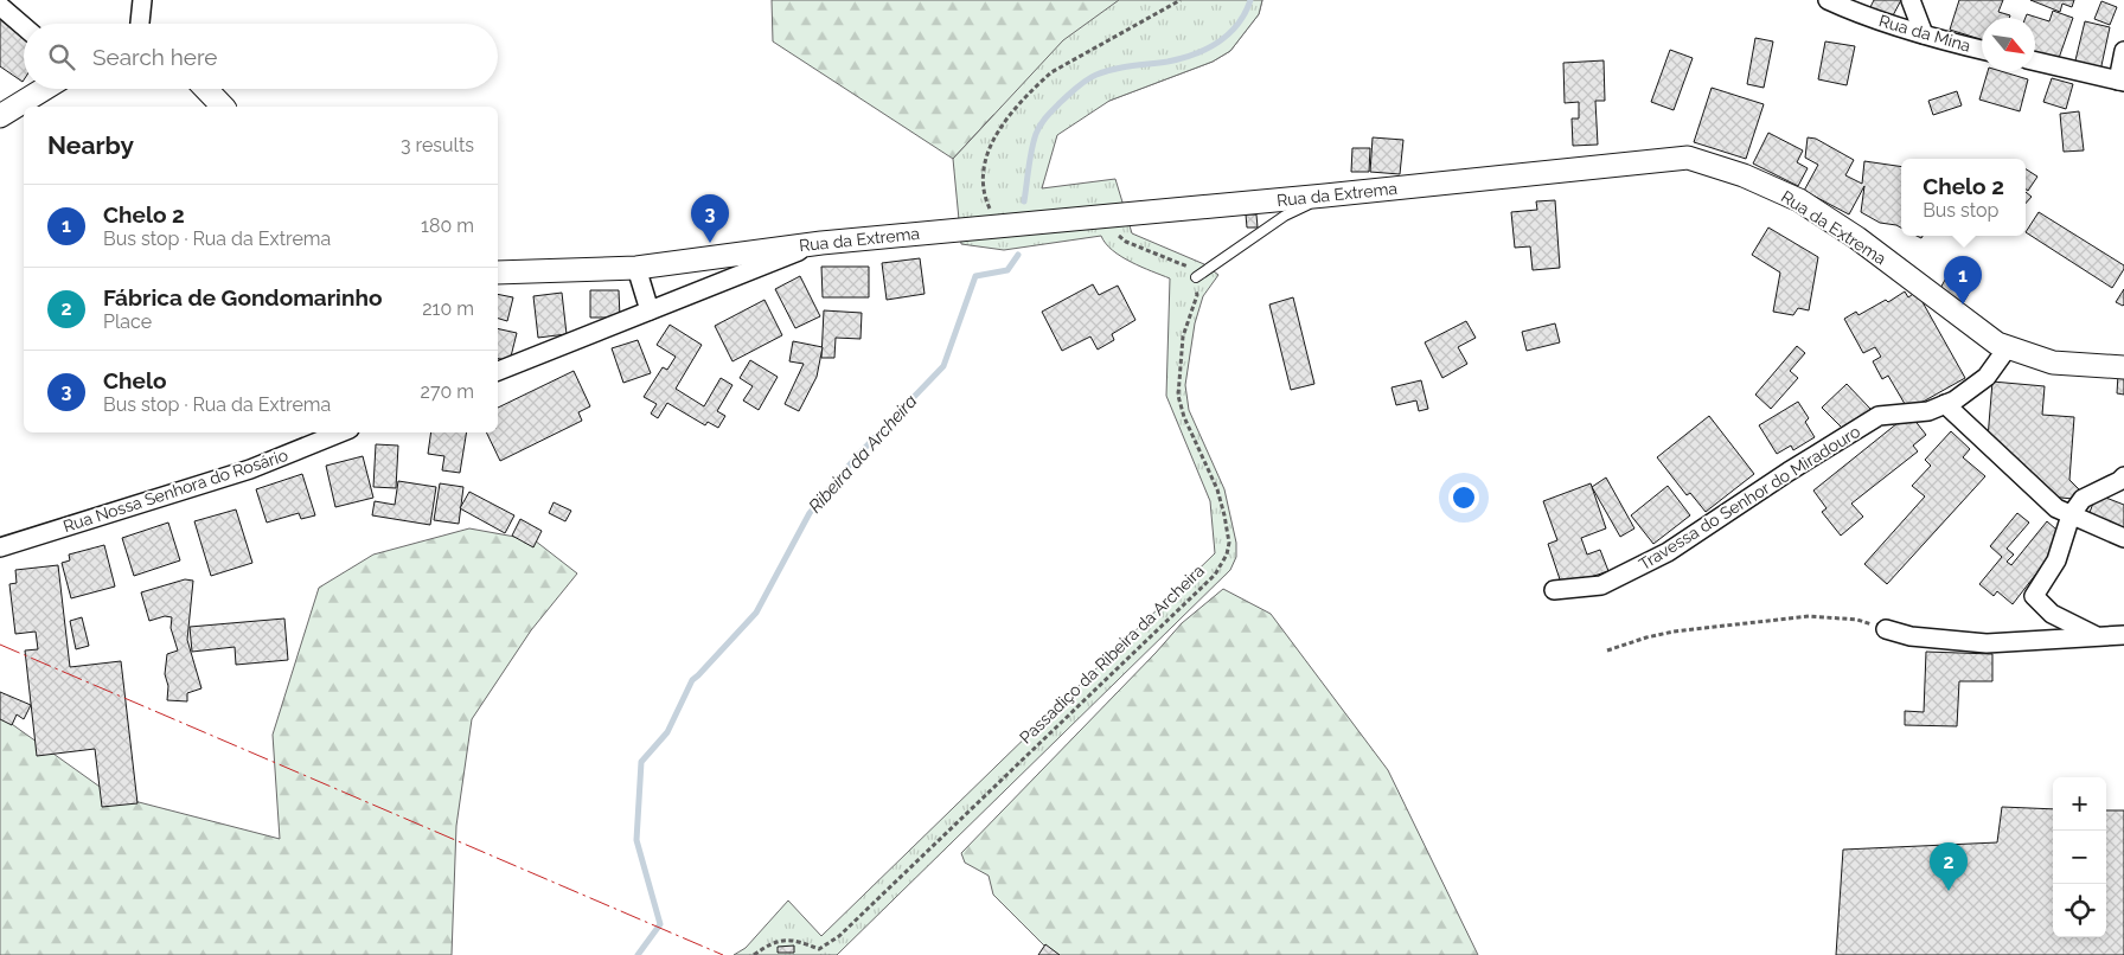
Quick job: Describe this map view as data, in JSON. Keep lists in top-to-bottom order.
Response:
{
  "streets": {
    "street": [
      "Rua da Mina",
      "Rua da Extrema",
      "Rua Nossa Senhora do Rosário",
      "Travessa do Senhor do Miradouro"
    ],
    "path": ["Passadiço da Ribeira da Archeira"]
  },
  "crossings": [
    ["Rua da Extrema", "Travessa do Senhor do Miradouro"]
  ],
  "water": ["Ribeira da Archeira"],
  "north": "bottom right",
  "page": {
    "search": "Search here",
    "heading": ["Nearby", "3 results"],
    "popup": ["Chelo 2", "Bus stop"],
    "list": [
      {
        "mark": "1",
        "name": "Chelo 2",
        "note": "Bus stop · Rua da Extrema",
        "value": "180 m"
      },
      {
        "mark": "2",
        "name": "Fábrica de Gondomarinho",
        "note": "Place",
        "value": "210 m"
      },
      {
        "mark": "3",
        "name": "Chelo",
        "note": "Bus stop · Rua da Extrema",
        "value": "270 m"
      }
    ],
    "pins": ["3", "1", "2"],
    "map_buttons": ["+", "−"]
  }
}
